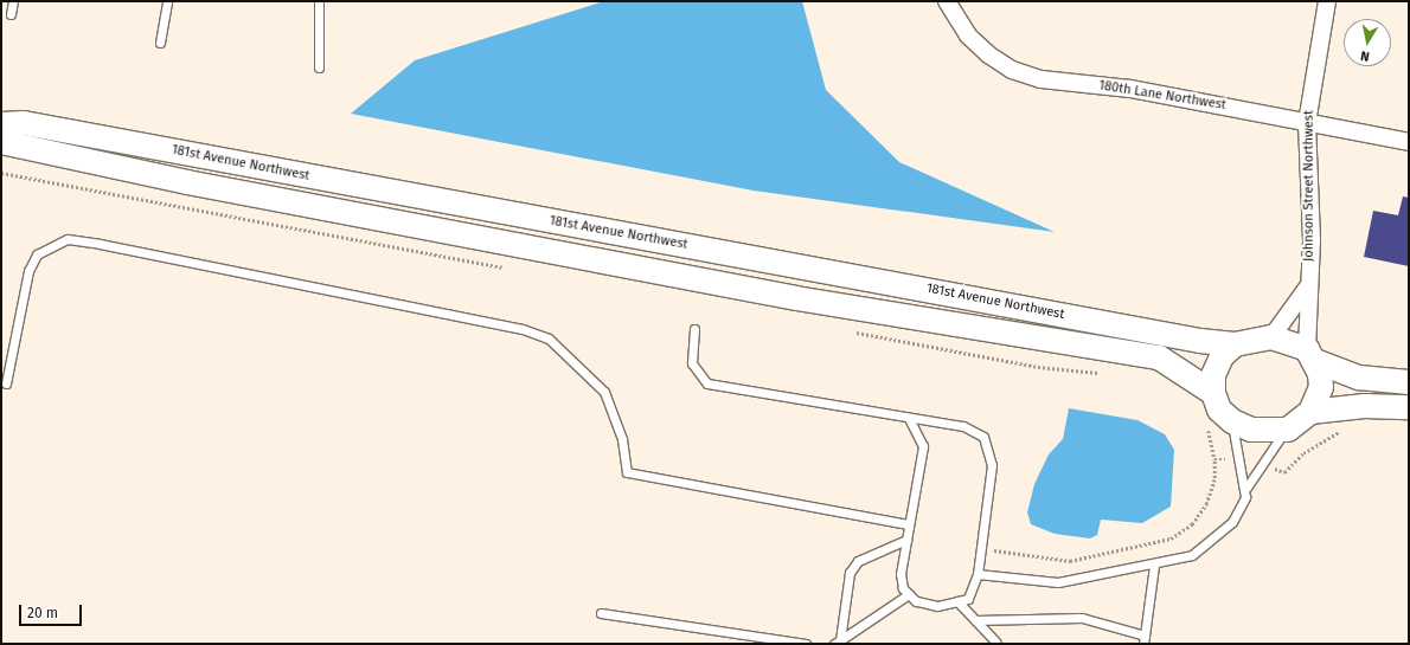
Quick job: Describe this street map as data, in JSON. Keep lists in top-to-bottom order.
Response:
{
  "streets": {
    "main road": ["181st Avenue Northwest"],
    "street": ["180th Lane Northwest", "Johnson Street Northwest"]
  },
  "crossings": [
    ["180th Lane Northwest", "Johnson Street Northwest"],
    ["181st Avenue Northwest", "Johnson Street Northwest"]
  ],
  "scale_bar": "20 m",
  "north": "bottom"
}
